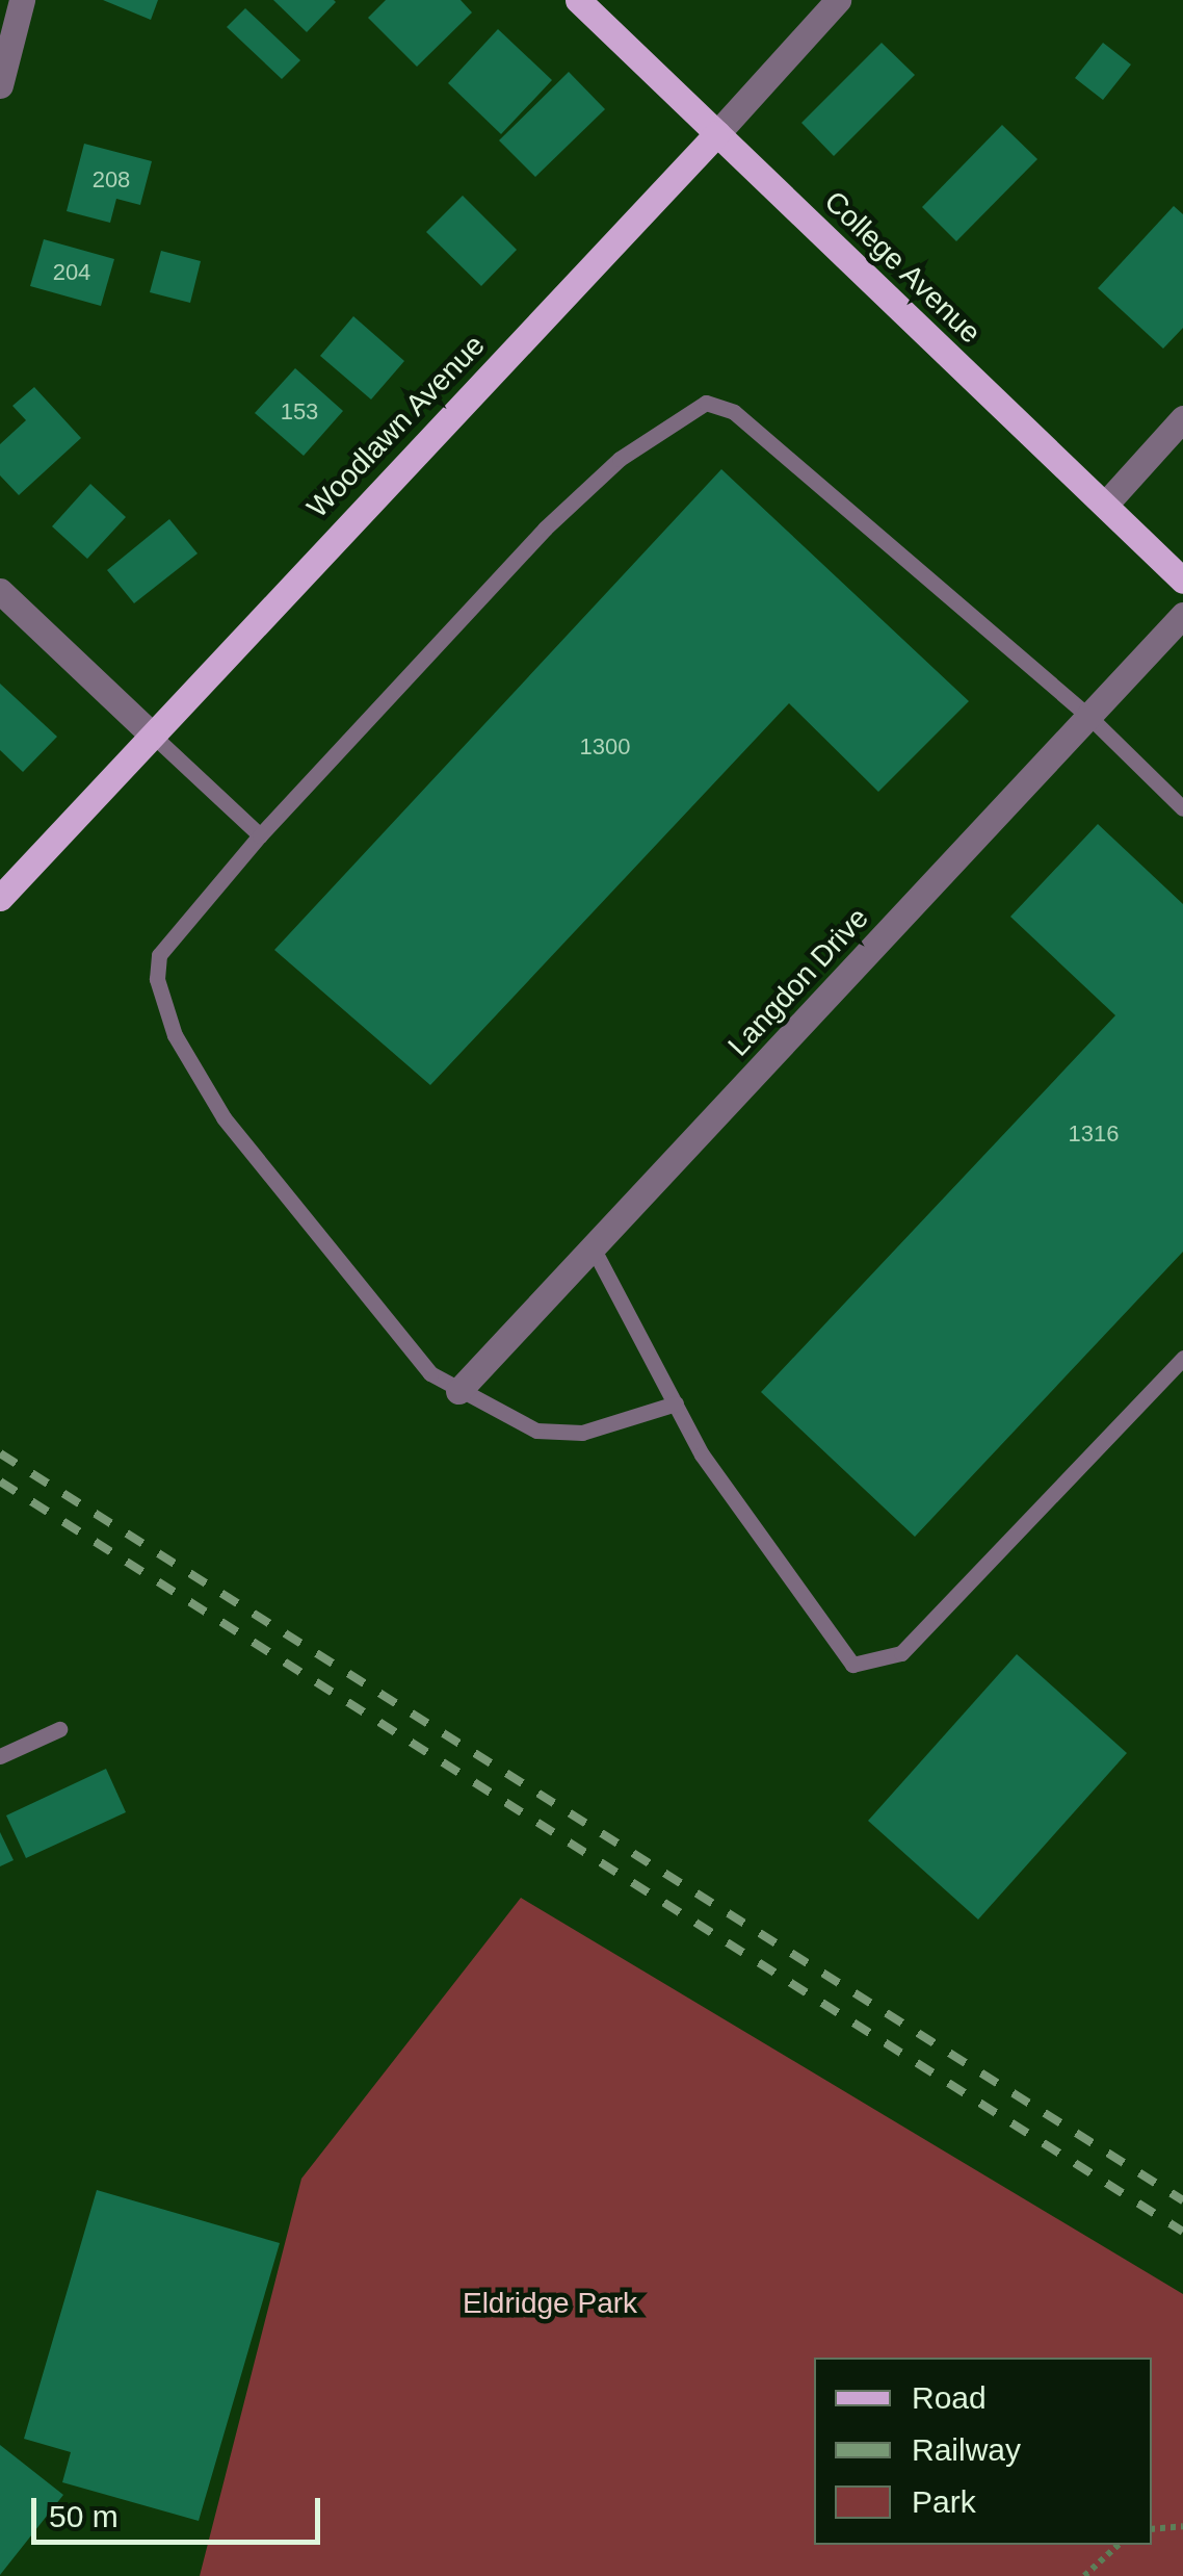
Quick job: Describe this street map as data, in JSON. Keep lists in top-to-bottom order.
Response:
{
  "streets": {
    "main road": ["College Avenue", "Woodlawn Avenue"],
    "street": ["Langdon Drive"]
  },
  "crossings": [
    ["College Avenue", "Woodlawn Avenue"]
  ],
  "parks": ["Eldridge Park"],
  "house_numbers": [
    "208",
    "204",
    "153",
    "1300",
    "1316"
  ],
  "legend": ["Road", "Railway", "Park"],
  "scale_bar": "50 m"
}
